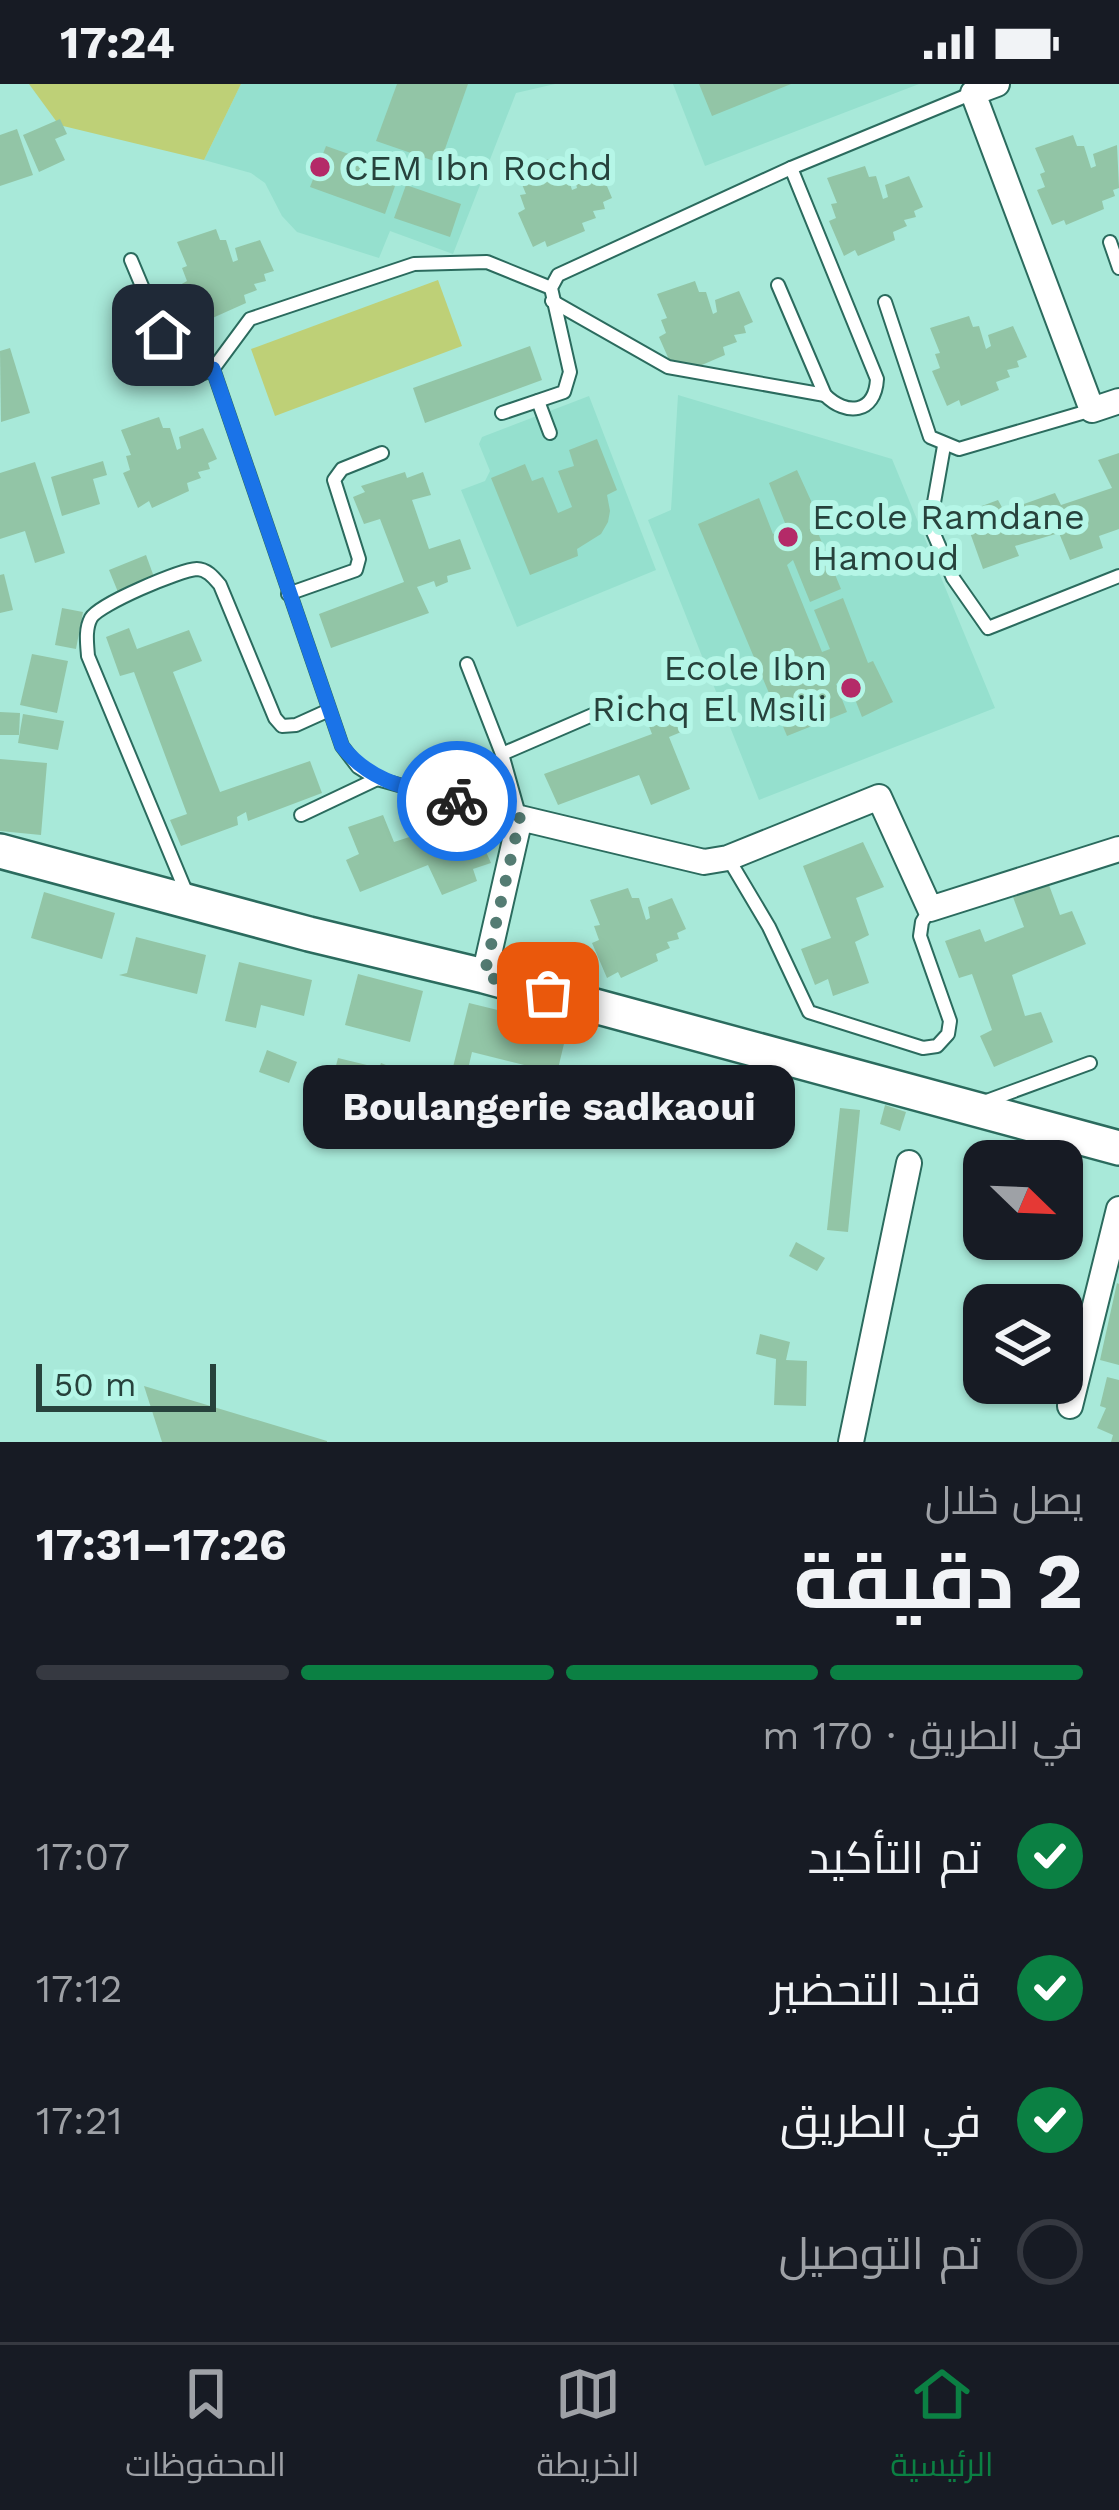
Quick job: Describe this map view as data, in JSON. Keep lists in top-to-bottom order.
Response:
{
  "places": [
    "CEM Ibn Rochd",
    "Ecole Ramdane Hamoud",
    "Ecole Ibn Richq El Msili",
    "Boulangerie sadkaoui"
  ],
  "scale_bar": "50 m",
  "north": "bottom right",
  "page": {
    "status": "17:24",
    "bubble": "Boulangerie sadkaoui",
    "scale": "50 m",
    "heading": ["2 دقيقة", "يصل خلال", "17:26–17:31"],
    "bar": "في الطريق · 170 m",
    "list": [
      ["تم التأكيد", "17:07"],
      ["قيد التحضير", "17:12"],
      ["في الطريق", "17:21"],
      "تم التوصيل"
    ],
    "tabs": ["الرئيسية", "الخريطة", "المحفوظات"]
  }
}
